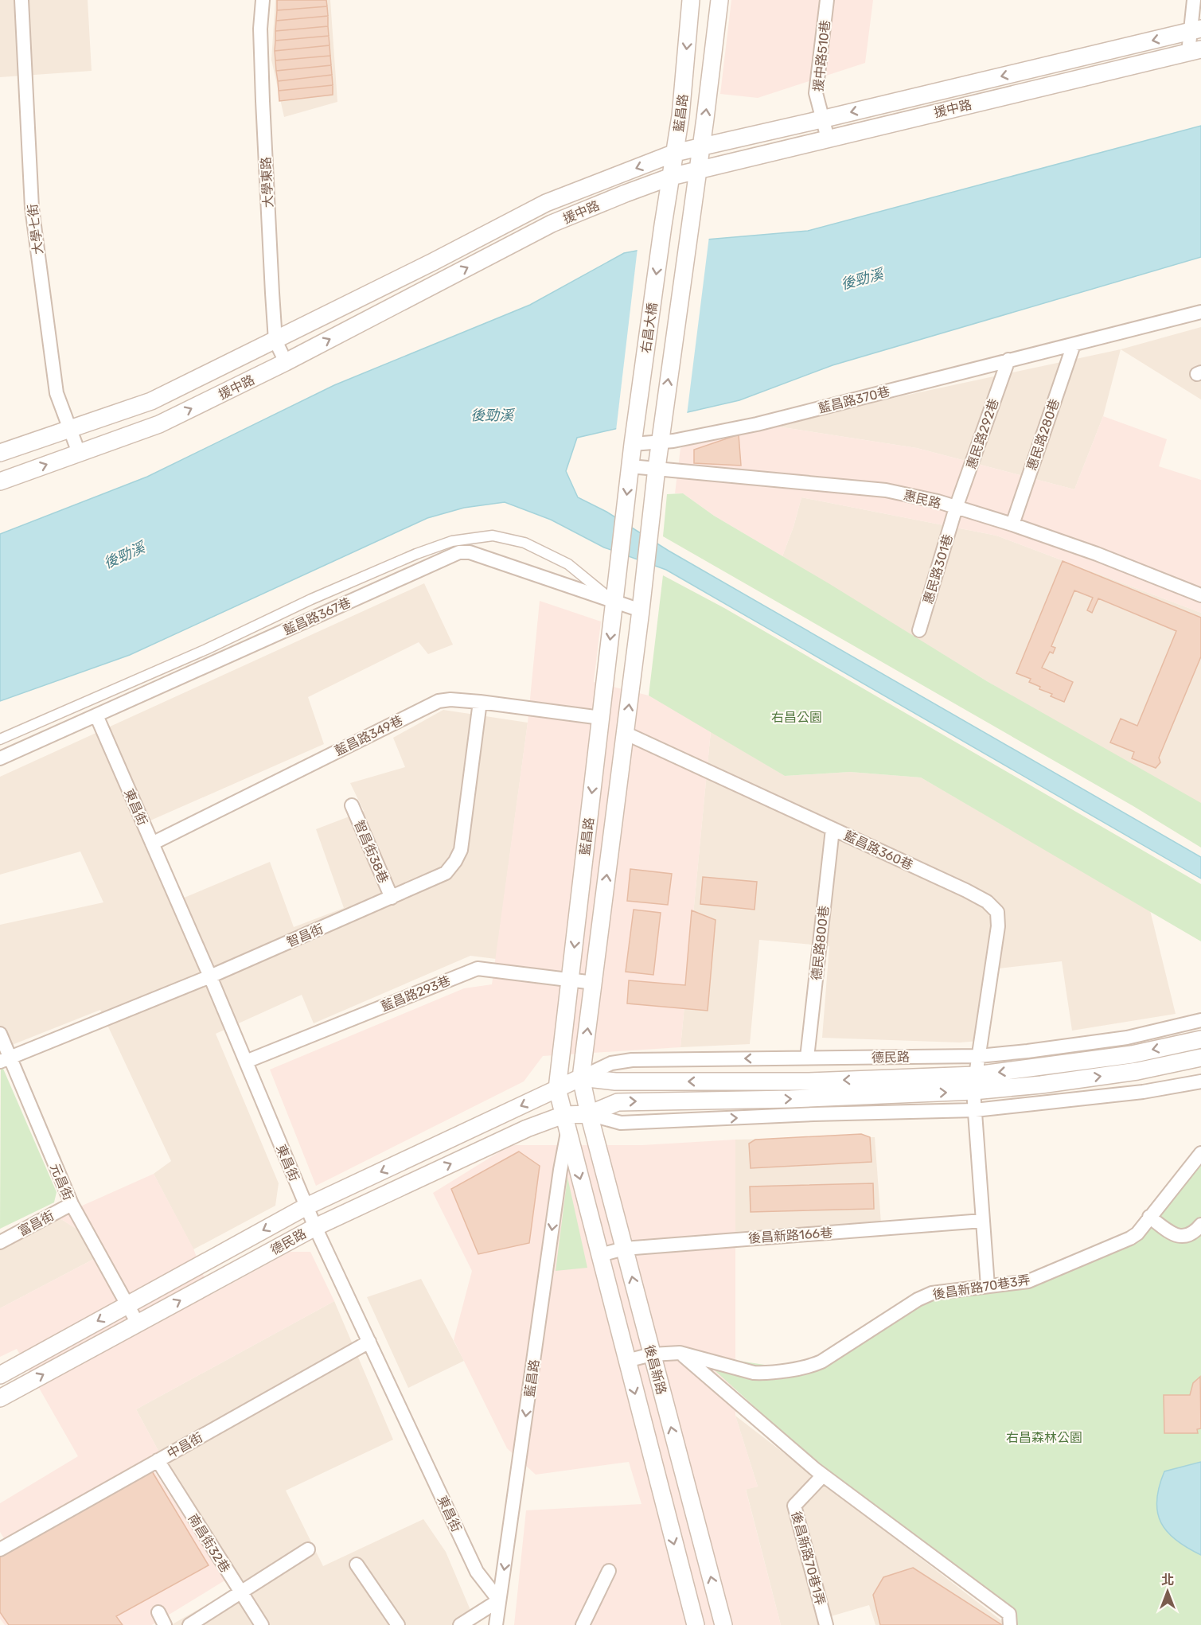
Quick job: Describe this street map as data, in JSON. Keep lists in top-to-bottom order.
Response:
{
  "streets": {
    "street": [
      "援中路510巷",
      "援中路",
      "藍昌路",
      "大學東路",
      "大學七街",
      "右昌大橋",
      "藍昌路370巷",
      "惠民路292巷",
      "惠民路280巷",
      "惠民路",
      "惠民路301巷",
      "藍昌路367巷",
      "藍昌路349巷",
      "東昌街",
      "藍昌路360巷",
      "智昌街38巷",
      "智昌街",
      "德民路800巷",
      "藍昌路293巷",
      "德民路",
      "元昌街",
      "富昌街",
      "後昌新路166巷",
      "後昌新路70巷3弄",
      "後昌新路",
      "中昌街",
      "南昌街32巷",
      "後昌新路70巷1弄"
    ]
  },
  "crossings": [
    ["援中路510巷", "援中路"],
    ["援中路", "藍昌路"],
    ["援中路", "大學東路"],
    ["援中路", "大學七街"],
    ["藍昌路", "右昌大橋"],
    ["藍昌路", "惠民路"],
    ["藍昌路", "藍昌路367巷"],
    ["藍昌路", "藍昌路349巷"],
    ["藍昌路", "東昌街"],
    ["藍昌路", "藍昌路360巷"],
    ["藍昌路", "藍昌路293巷"],
    ["藍昌路", "德民路"],
    ["藍昌路", "後昌新路"],
    ["右昌大橋", "藍昌路370巷"],
    ["藍昌路370巷", "惠民路292巷"],
    ["藍昌路370巷", "惠民路280巷"],
    ["惠民路292巷", "惠民路"],
    ["惠民路292巷", "惠民路301巷"],
    ["惠民路280巷", "惠民路"],
    ["惠民路", "惠民路301巷"],
    ["藍昌路367巷", "東昌街"],
    ["藍昌路349巷", "東昌街"],
    ["藍昌路349巷", "智昌街"],
    ["東昌街", "智昌街"],
    ["東昌街", "藍昌路293巷"],
    ["東昌街", "德民路"],
    ["東昌街", "中昌街"],
    ["藍昌路360巷", "德民路800巷"],
    ["藍昌路360巷", "德民路"],
    ["智昌街38巷", "智昌街"],
    ["智昌街", "元昌街"],
    ["德民路800巷", "德民路"],
    ["德民路", "元昌街"],
    ["德民路", "後昌新路"],
    ["元昌街", "富昌街"],
    ["後昌新路166巷", "後昌新路"],
    ["後昌新路70巷3弄", "後昌新路"],
    ["中昌街", "南昌街32巷"]
  ],
  "water": ["後勁溪"],
  "parks": ["右昌公園", "右昌森林公園"],
  "north": "top"
}
